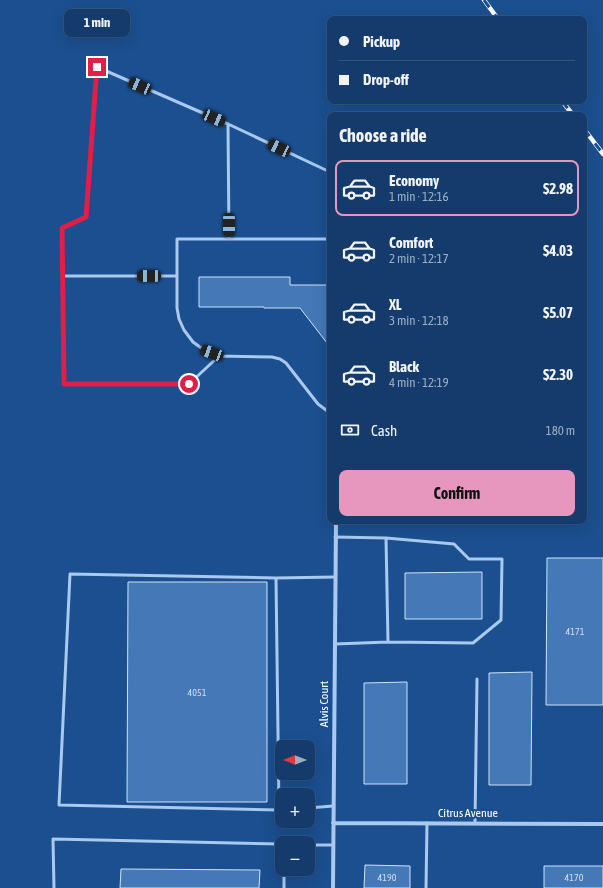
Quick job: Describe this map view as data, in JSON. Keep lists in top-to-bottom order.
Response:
{
  "streets": {
    "street": ["Alvis Court", "Citrus Avenue"]
  },
  "crossings": [
    ["Alvis Court", "Citrus Avenue"]
  ],
  "house_numbers": [
    "4171",
    "4051",
    "4190",
    "4170"
  ],
  "north": "left",
  "page": {
    "bubble": "1 min",
    "banner": ["Pickup", "Drop-off"],
    "heading": "Choose a ride",
    "list": [
      {
        "name": "Economy",
        "note": "1 min · 12:16",
        "value": "$2.98"
      },
      {
        "name": "Comfort",
        "note": "2 min · 12:17",
        "value": "$4.03"
      },
      {
        "name": "XL",
        "note": "3 min · 12:18",
        "value": "$5.07"
      },
      {
        "name": "Black",
        "note": "4 min · 12:19",
        "value": "$2.30"
      }
    ],
    "pay": ["Cash", "180 m"],
    "buttons": "Confirm",
    "map_buttons": ["+", "−"]
  }
}
